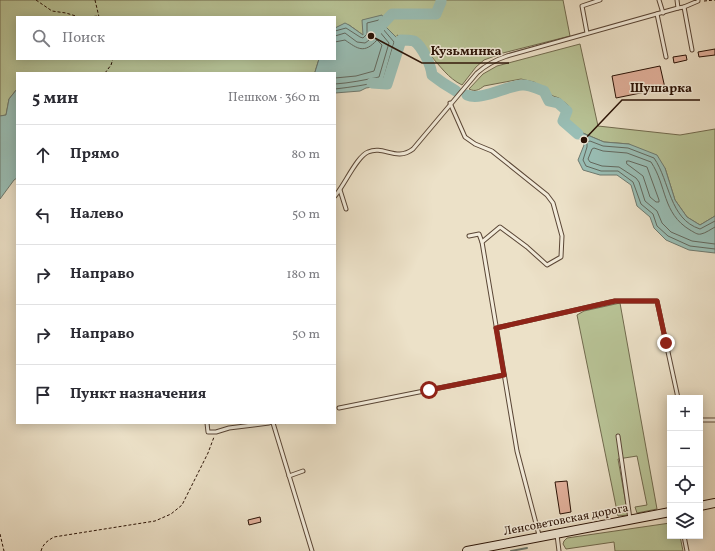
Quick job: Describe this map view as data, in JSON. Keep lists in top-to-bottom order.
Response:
{
  "streets": {
    "street": ["Ленсоветовская дорога"]
  },
  "places": ["Кузьминка", "Шушарка"],
  "page": {
    "search": "Поиск",
    "heading": ["5 мин", "Пешком · 360 m"],
    "list": [
      ["Прямо", "80 m"],
      ["Налево", "50 m"],
      ["Направо", "180 m"],
      ["Направо", "50 m"],
      "Пункт назначения"
    ],
    "map_buttons": ["+", "−"]
  }
}
